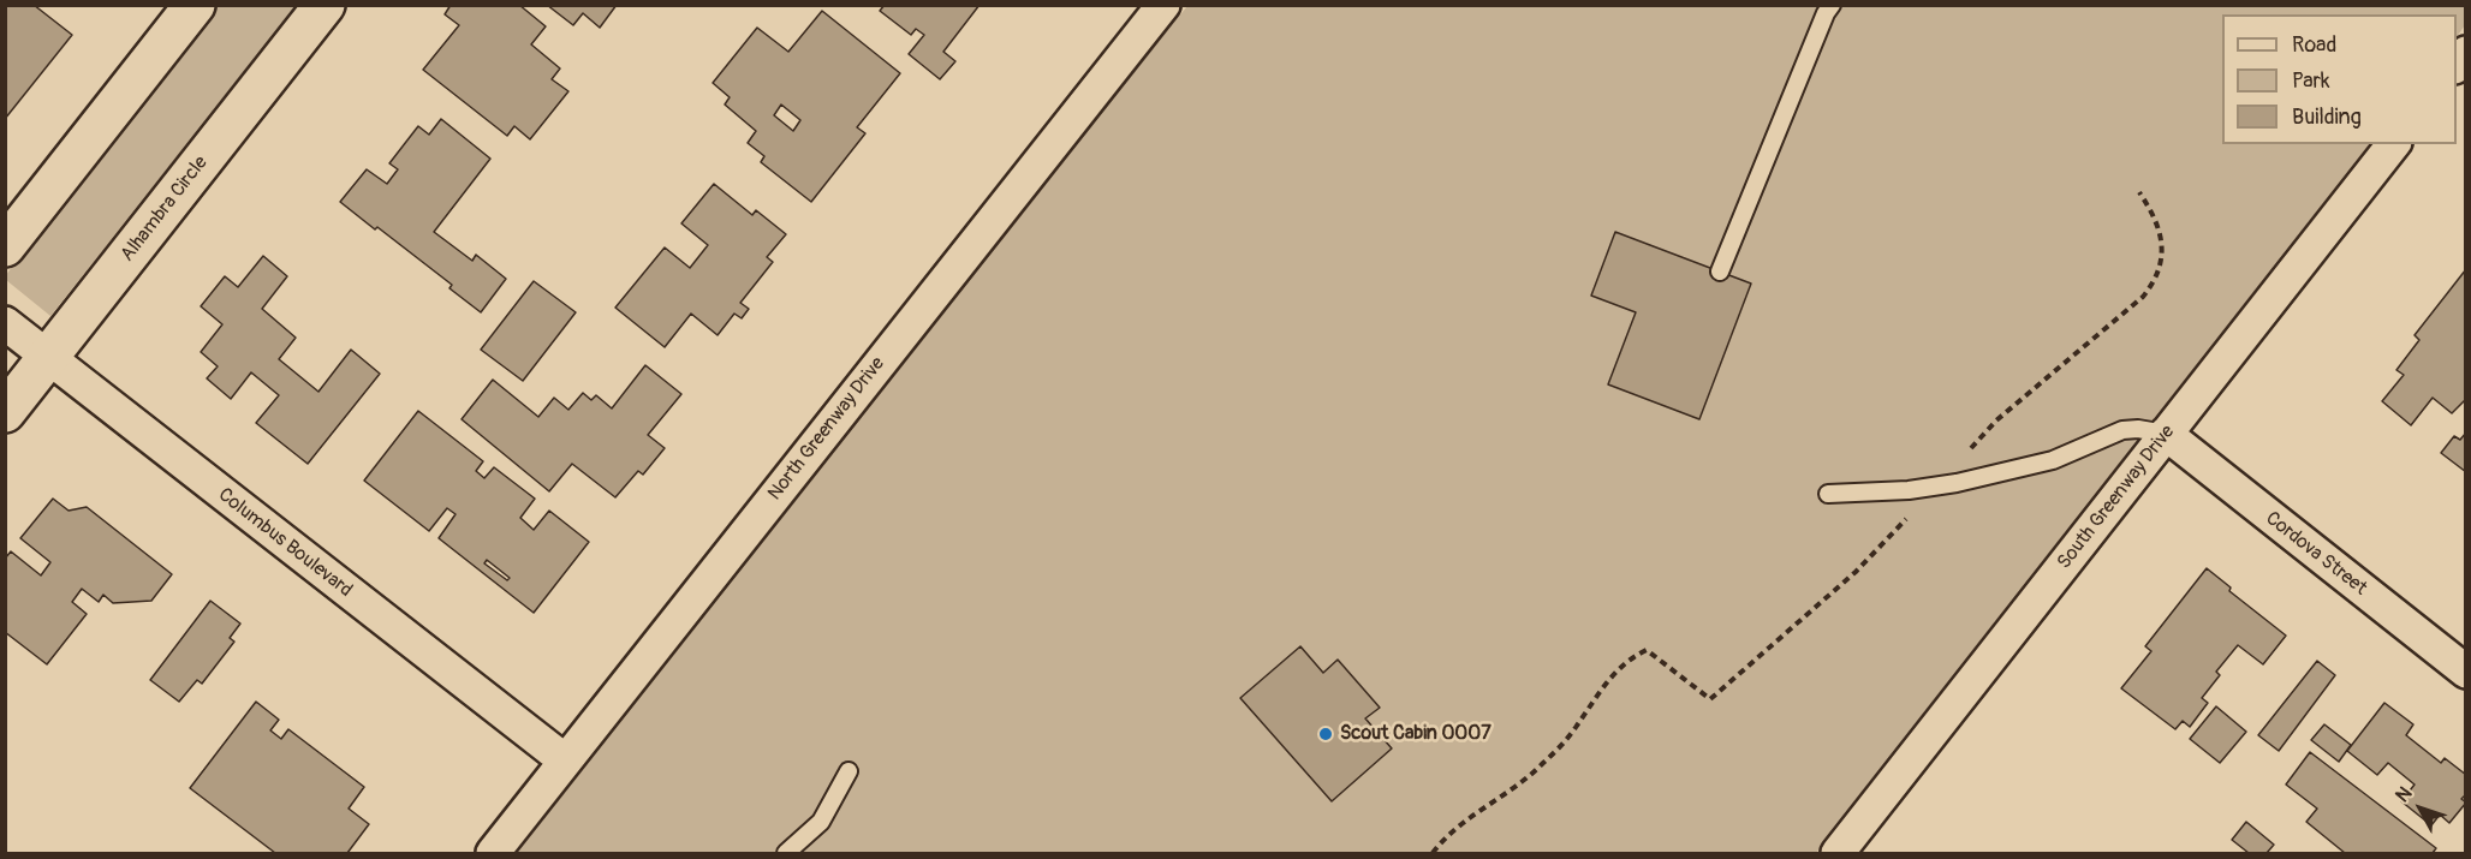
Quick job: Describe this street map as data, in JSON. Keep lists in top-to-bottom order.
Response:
{
  "streets": {
    "street": [
      "Alhambra Circle",
      "North Greenway Drive",
      "South Greenway Drive",
      "Columbus Boulevard",
      "Cordova Street"
    ]
  },
  "crossings": [
    ["Alhambra Circle", "Columbus Boulevard"],
    ["North Greenway Drive", "Columbus Boulevard"],
    ["South Greenway Drive", "Cordova Street"]
  ],
  "places": ["Scout Cabin 0007"],
  "legend": ["Road", "Park", "Building"],
  "north": "top left"
}
